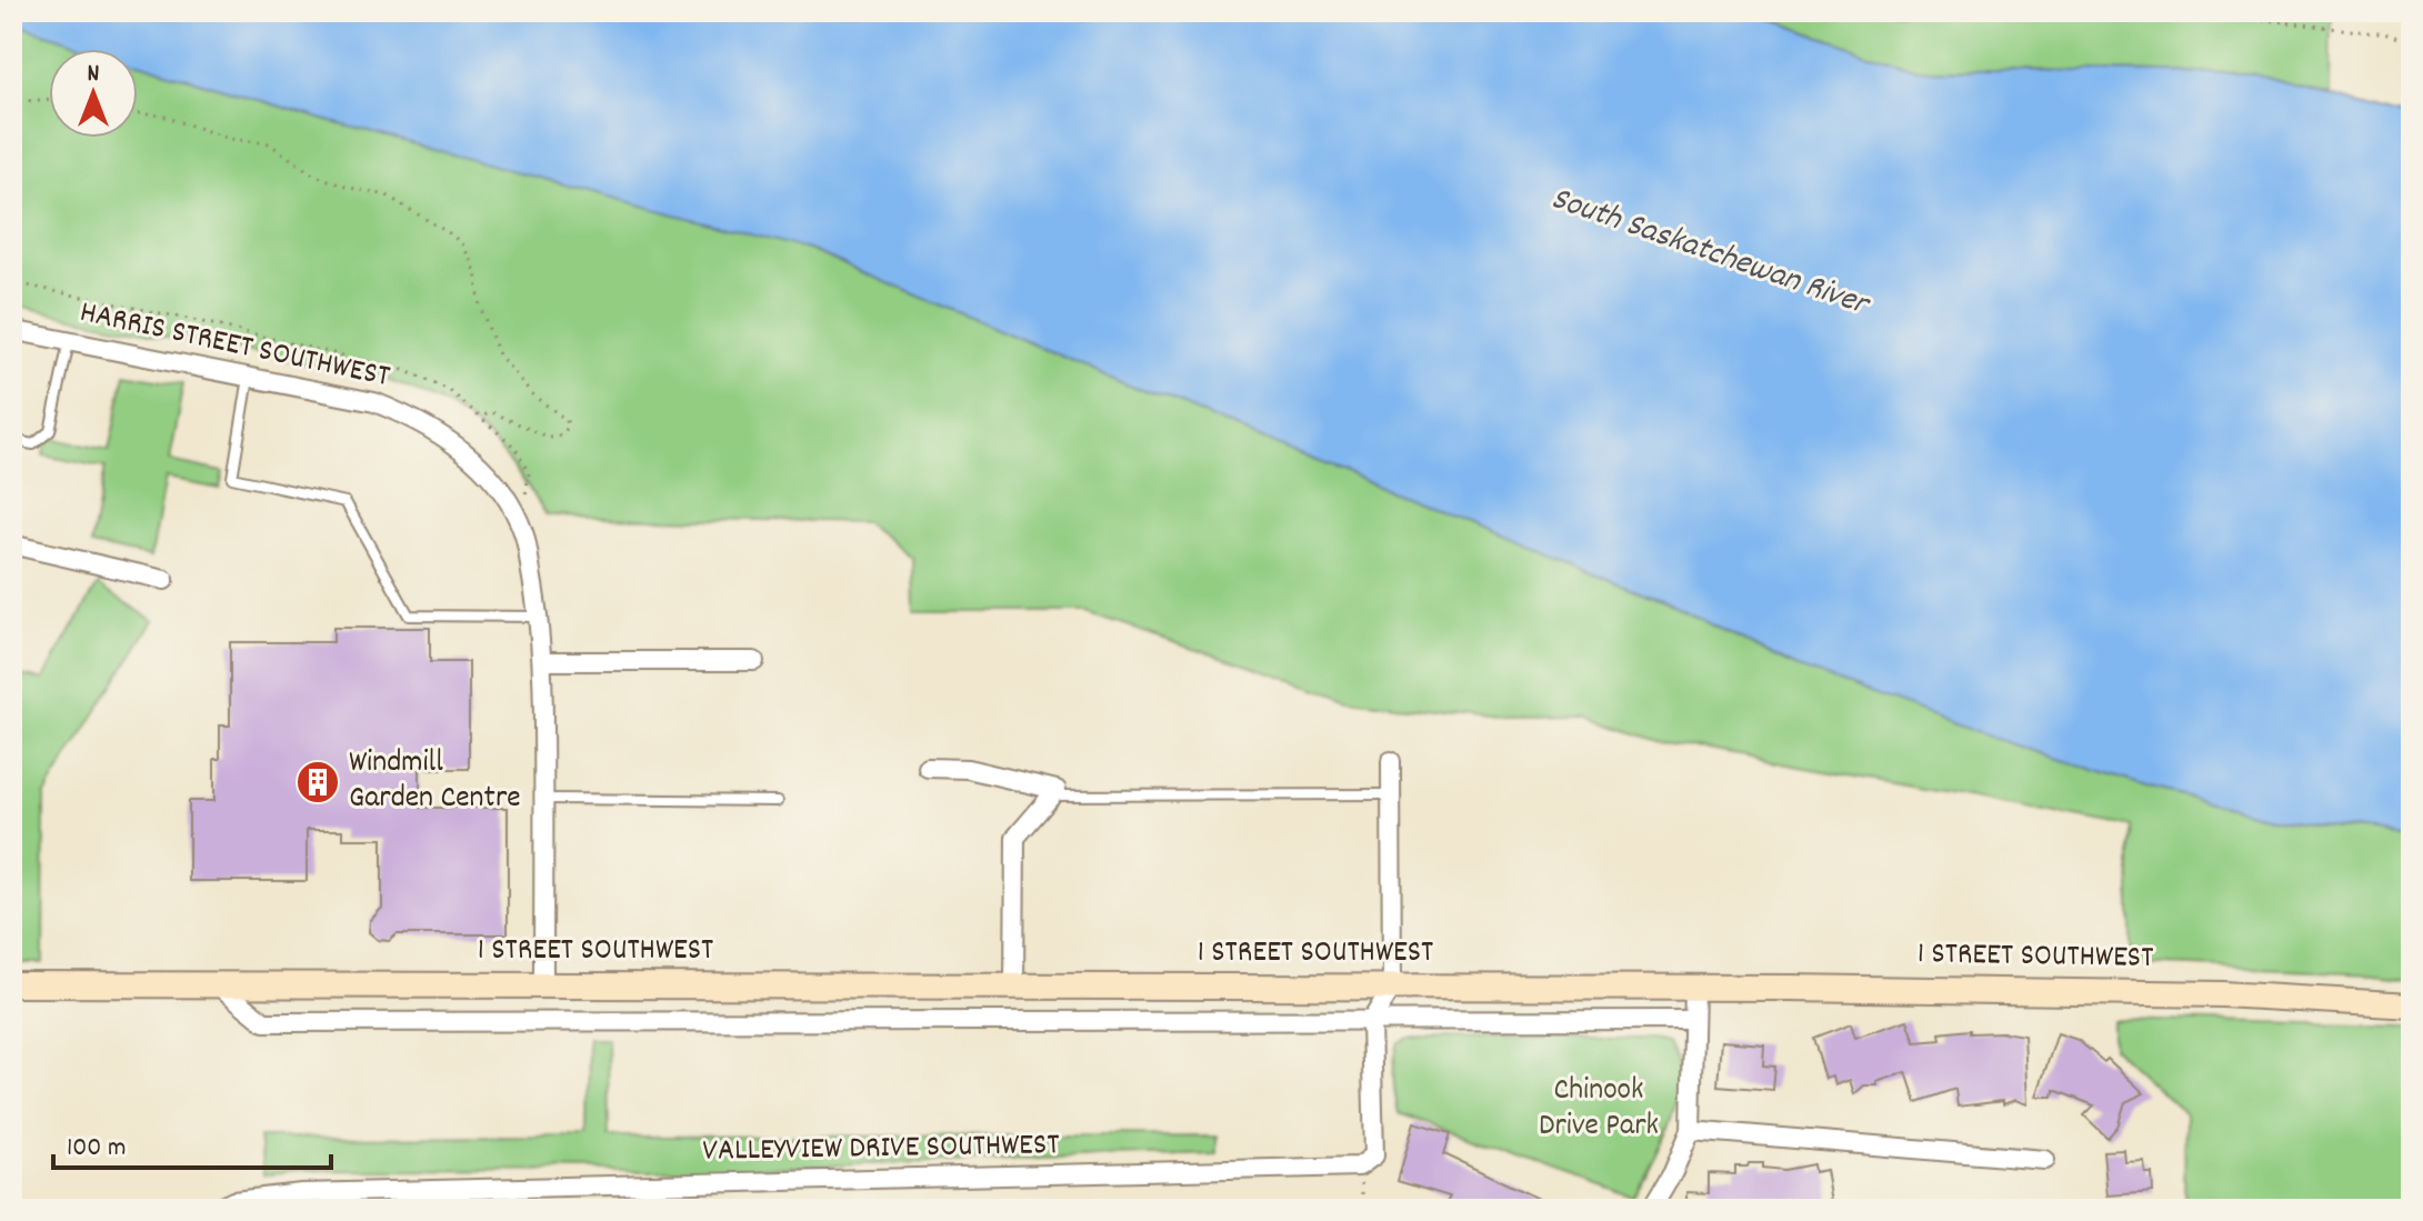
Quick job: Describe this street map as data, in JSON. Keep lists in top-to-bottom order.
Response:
{
  "streets": {
    "street": ["HARRIS STREET SOUTHWEST", "1 STREET SOUTHWEST", "VALLEYVIEW DRIVE SOUTHWEST"]
  },
  "crossings": [
    ["HARRIS STREET SOUTHWEST", "1 STREET SOUTHWEST"]
  ],
  "water": ["South Saskatchewan River"],
  "parks": ["Chinook Drive Park"],
  "places": {
    "building": ["Windmill Garden Centre"]
  },
  "scale_bar": "100 m",
  "north": "top"
}
